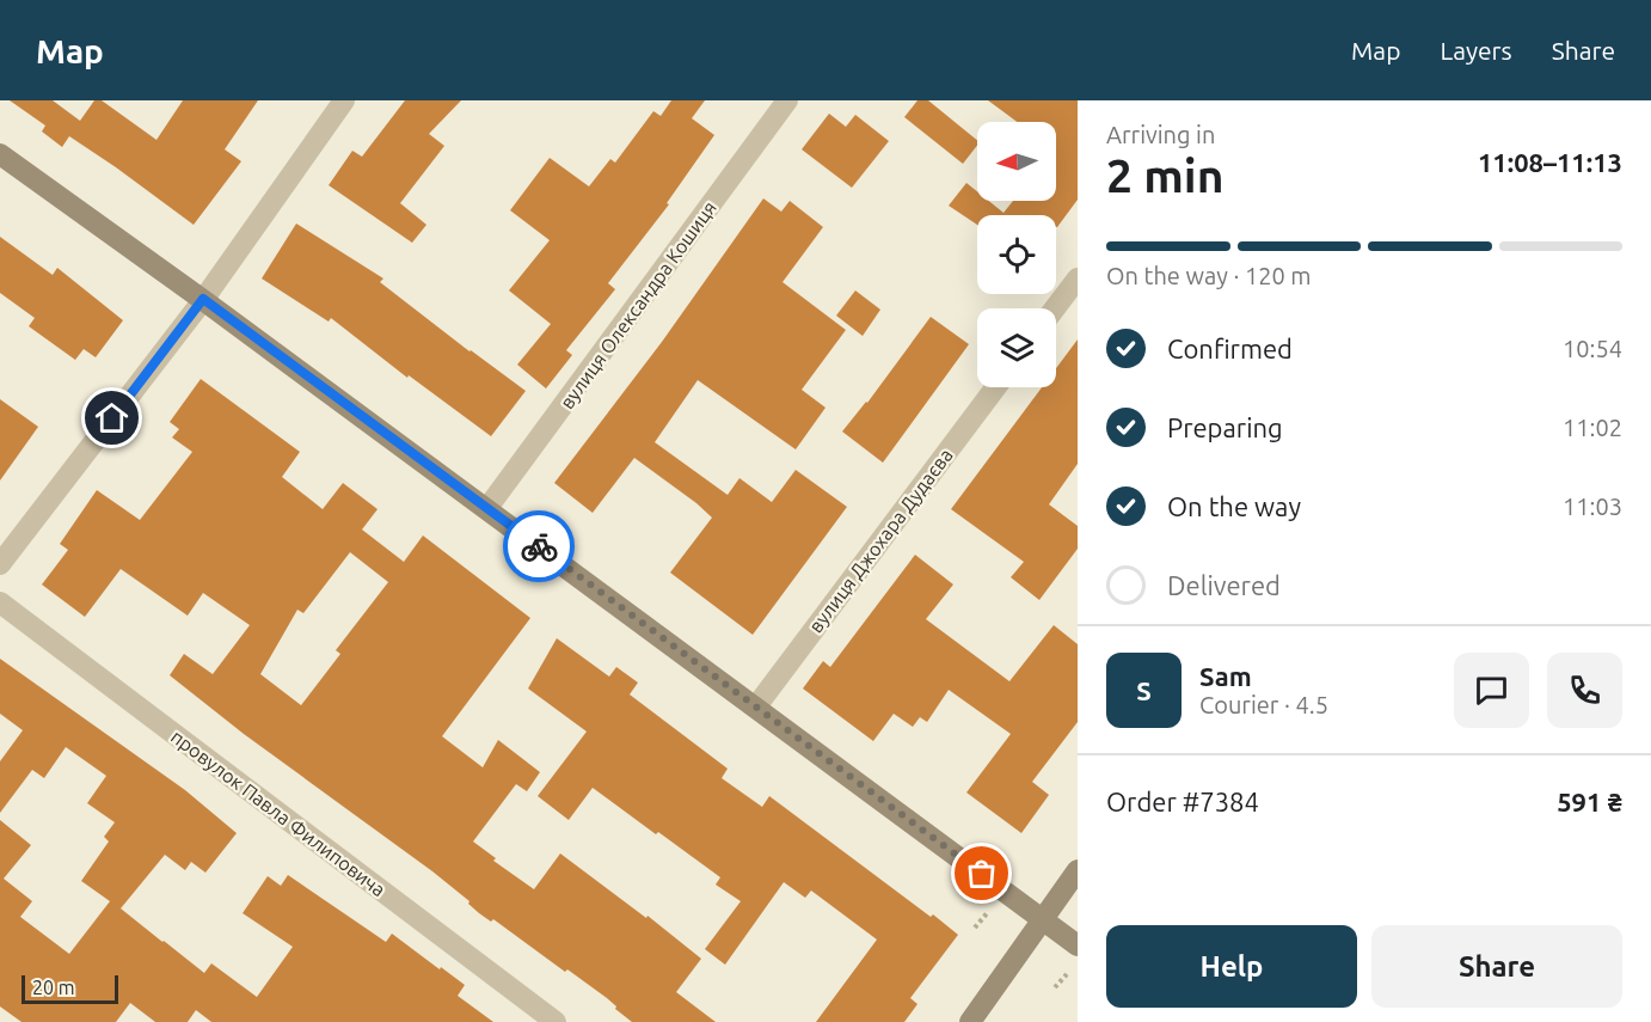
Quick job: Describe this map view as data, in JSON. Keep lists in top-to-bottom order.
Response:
{
  "streets": {
    "street": ["вулиця Олександра Кошиця", "вулиця Джохара Дудаєва", "провулок Павла Филиповича"]
  },
  "scale_bar": "20 m",
  "north": "left",
  "page": {
    "header": "Map",
    "nav": ["Map", "Layers", "Share"],
    "heading": ["2 min", "Arriving in", "11:08–11:13"],
    "panel": [
      "Sam",
      "Courier · 4.5",
      "Order #7384",
      "591 ₴"
    ],
    "bar": "On the way · 120 m",
    "list": [
      ["Confirmed", "10:54"],
      ["Preparing", "11:02"],
      ["On the way", "11:03"],
      "Delivered"
    ],
    "round": "S",
    "buttons": ["Help", "Share"],
    "scale": "20 m"
  }
}
